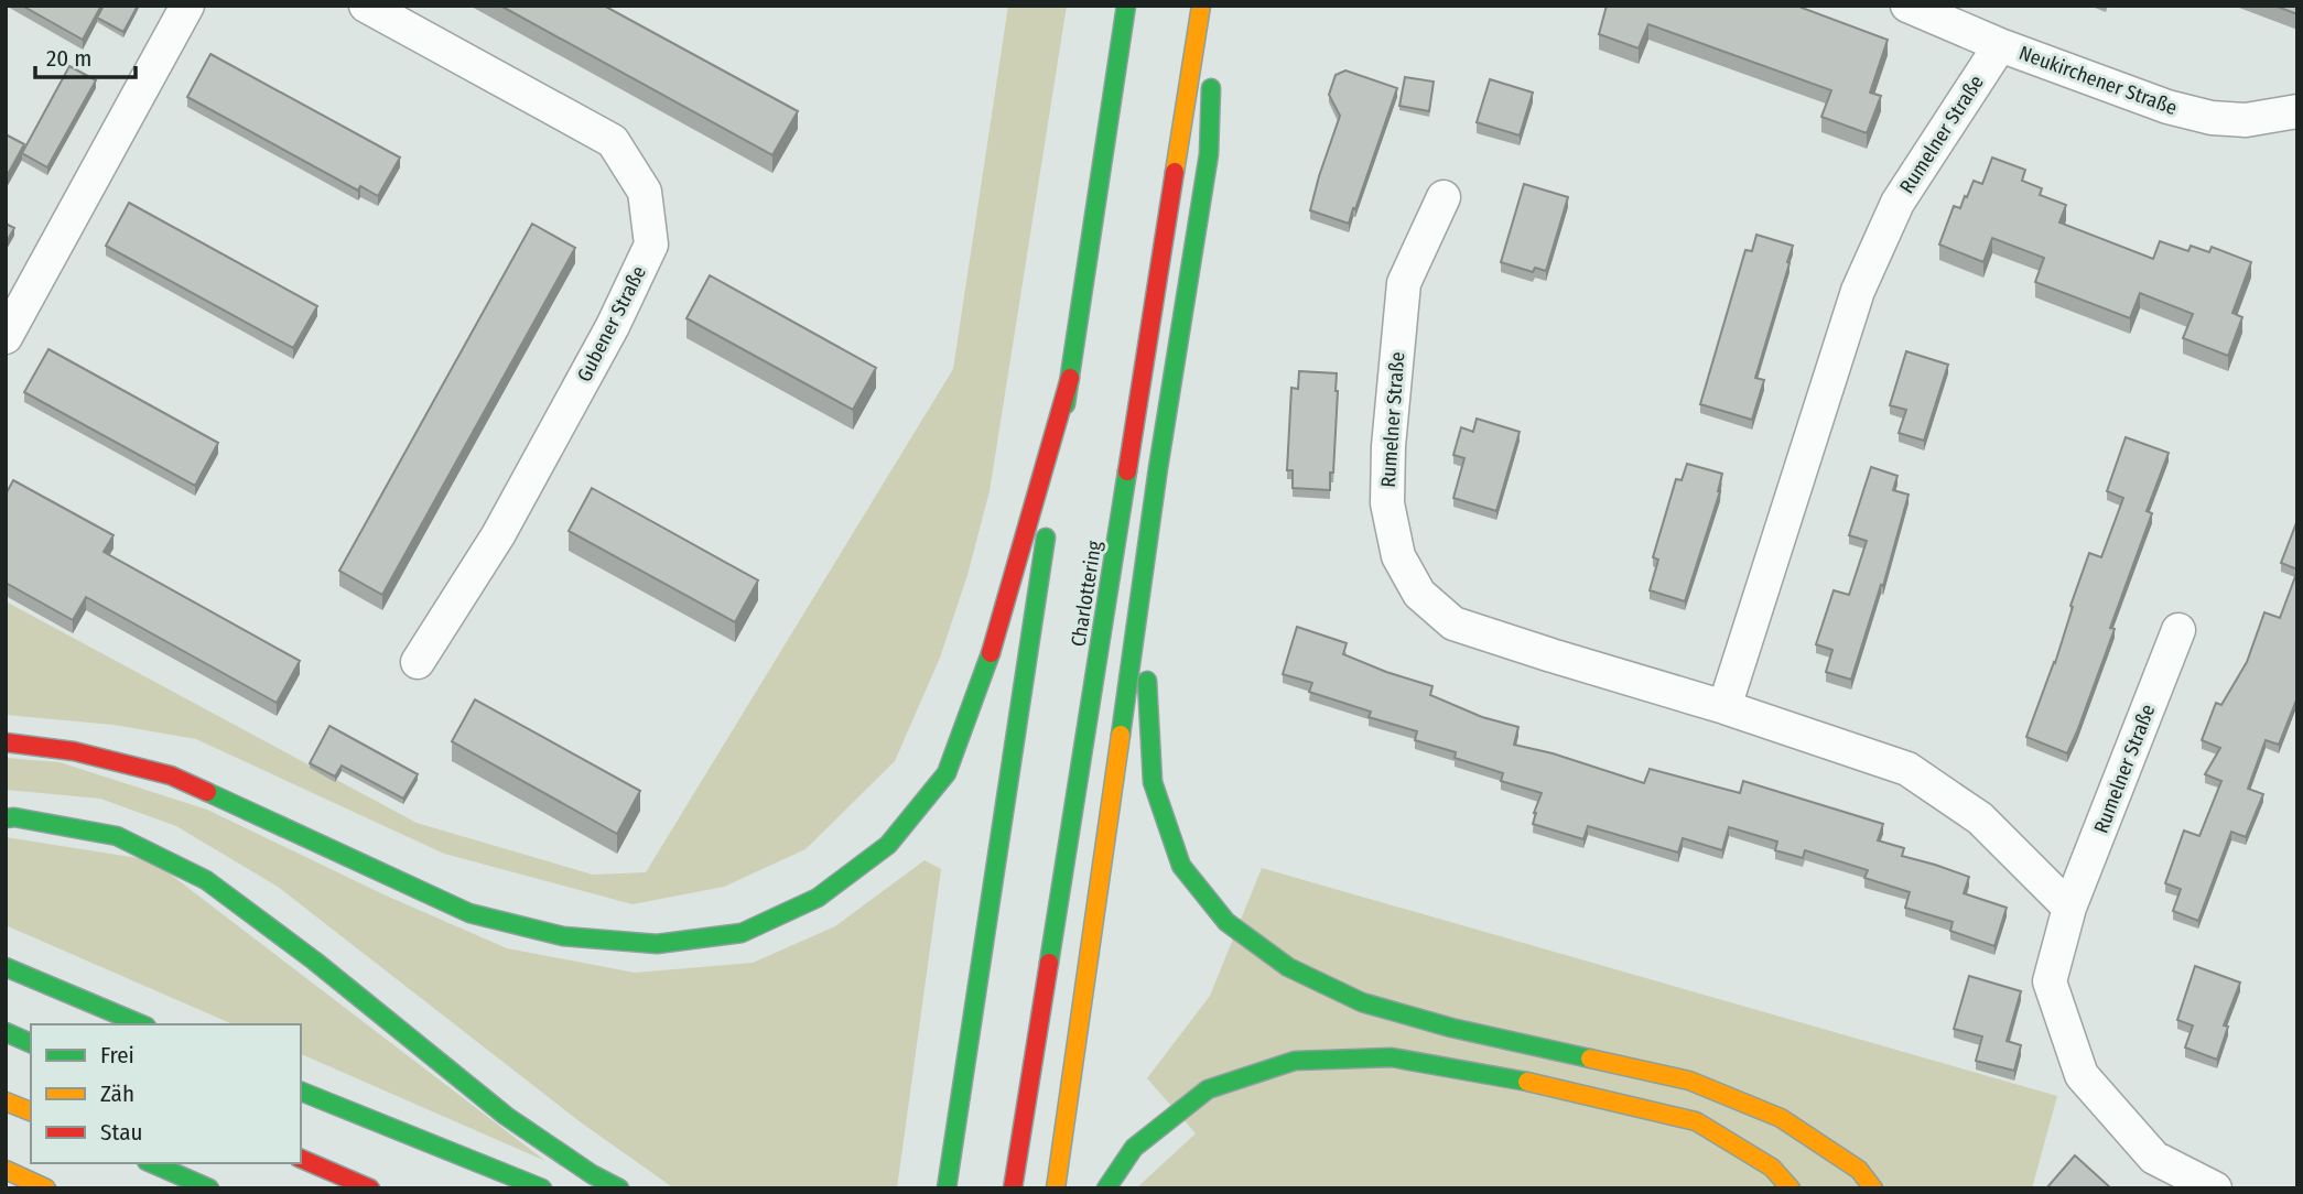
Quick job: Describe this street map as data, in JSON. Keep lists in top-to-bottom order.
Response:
{
  "streets": {
    "highway": ["Charlottering"],
    "street": ["Neukirchener Straße", "Rumelner Straße", "Gubener Straße"]
  },
  "crossings": [
    ["Neukirchener Straße", "Rumelner Straße"]
  ],
  "legend": ["Frei", "Zäh", "Stau"],
  "scale_bar": "20 m"
}
